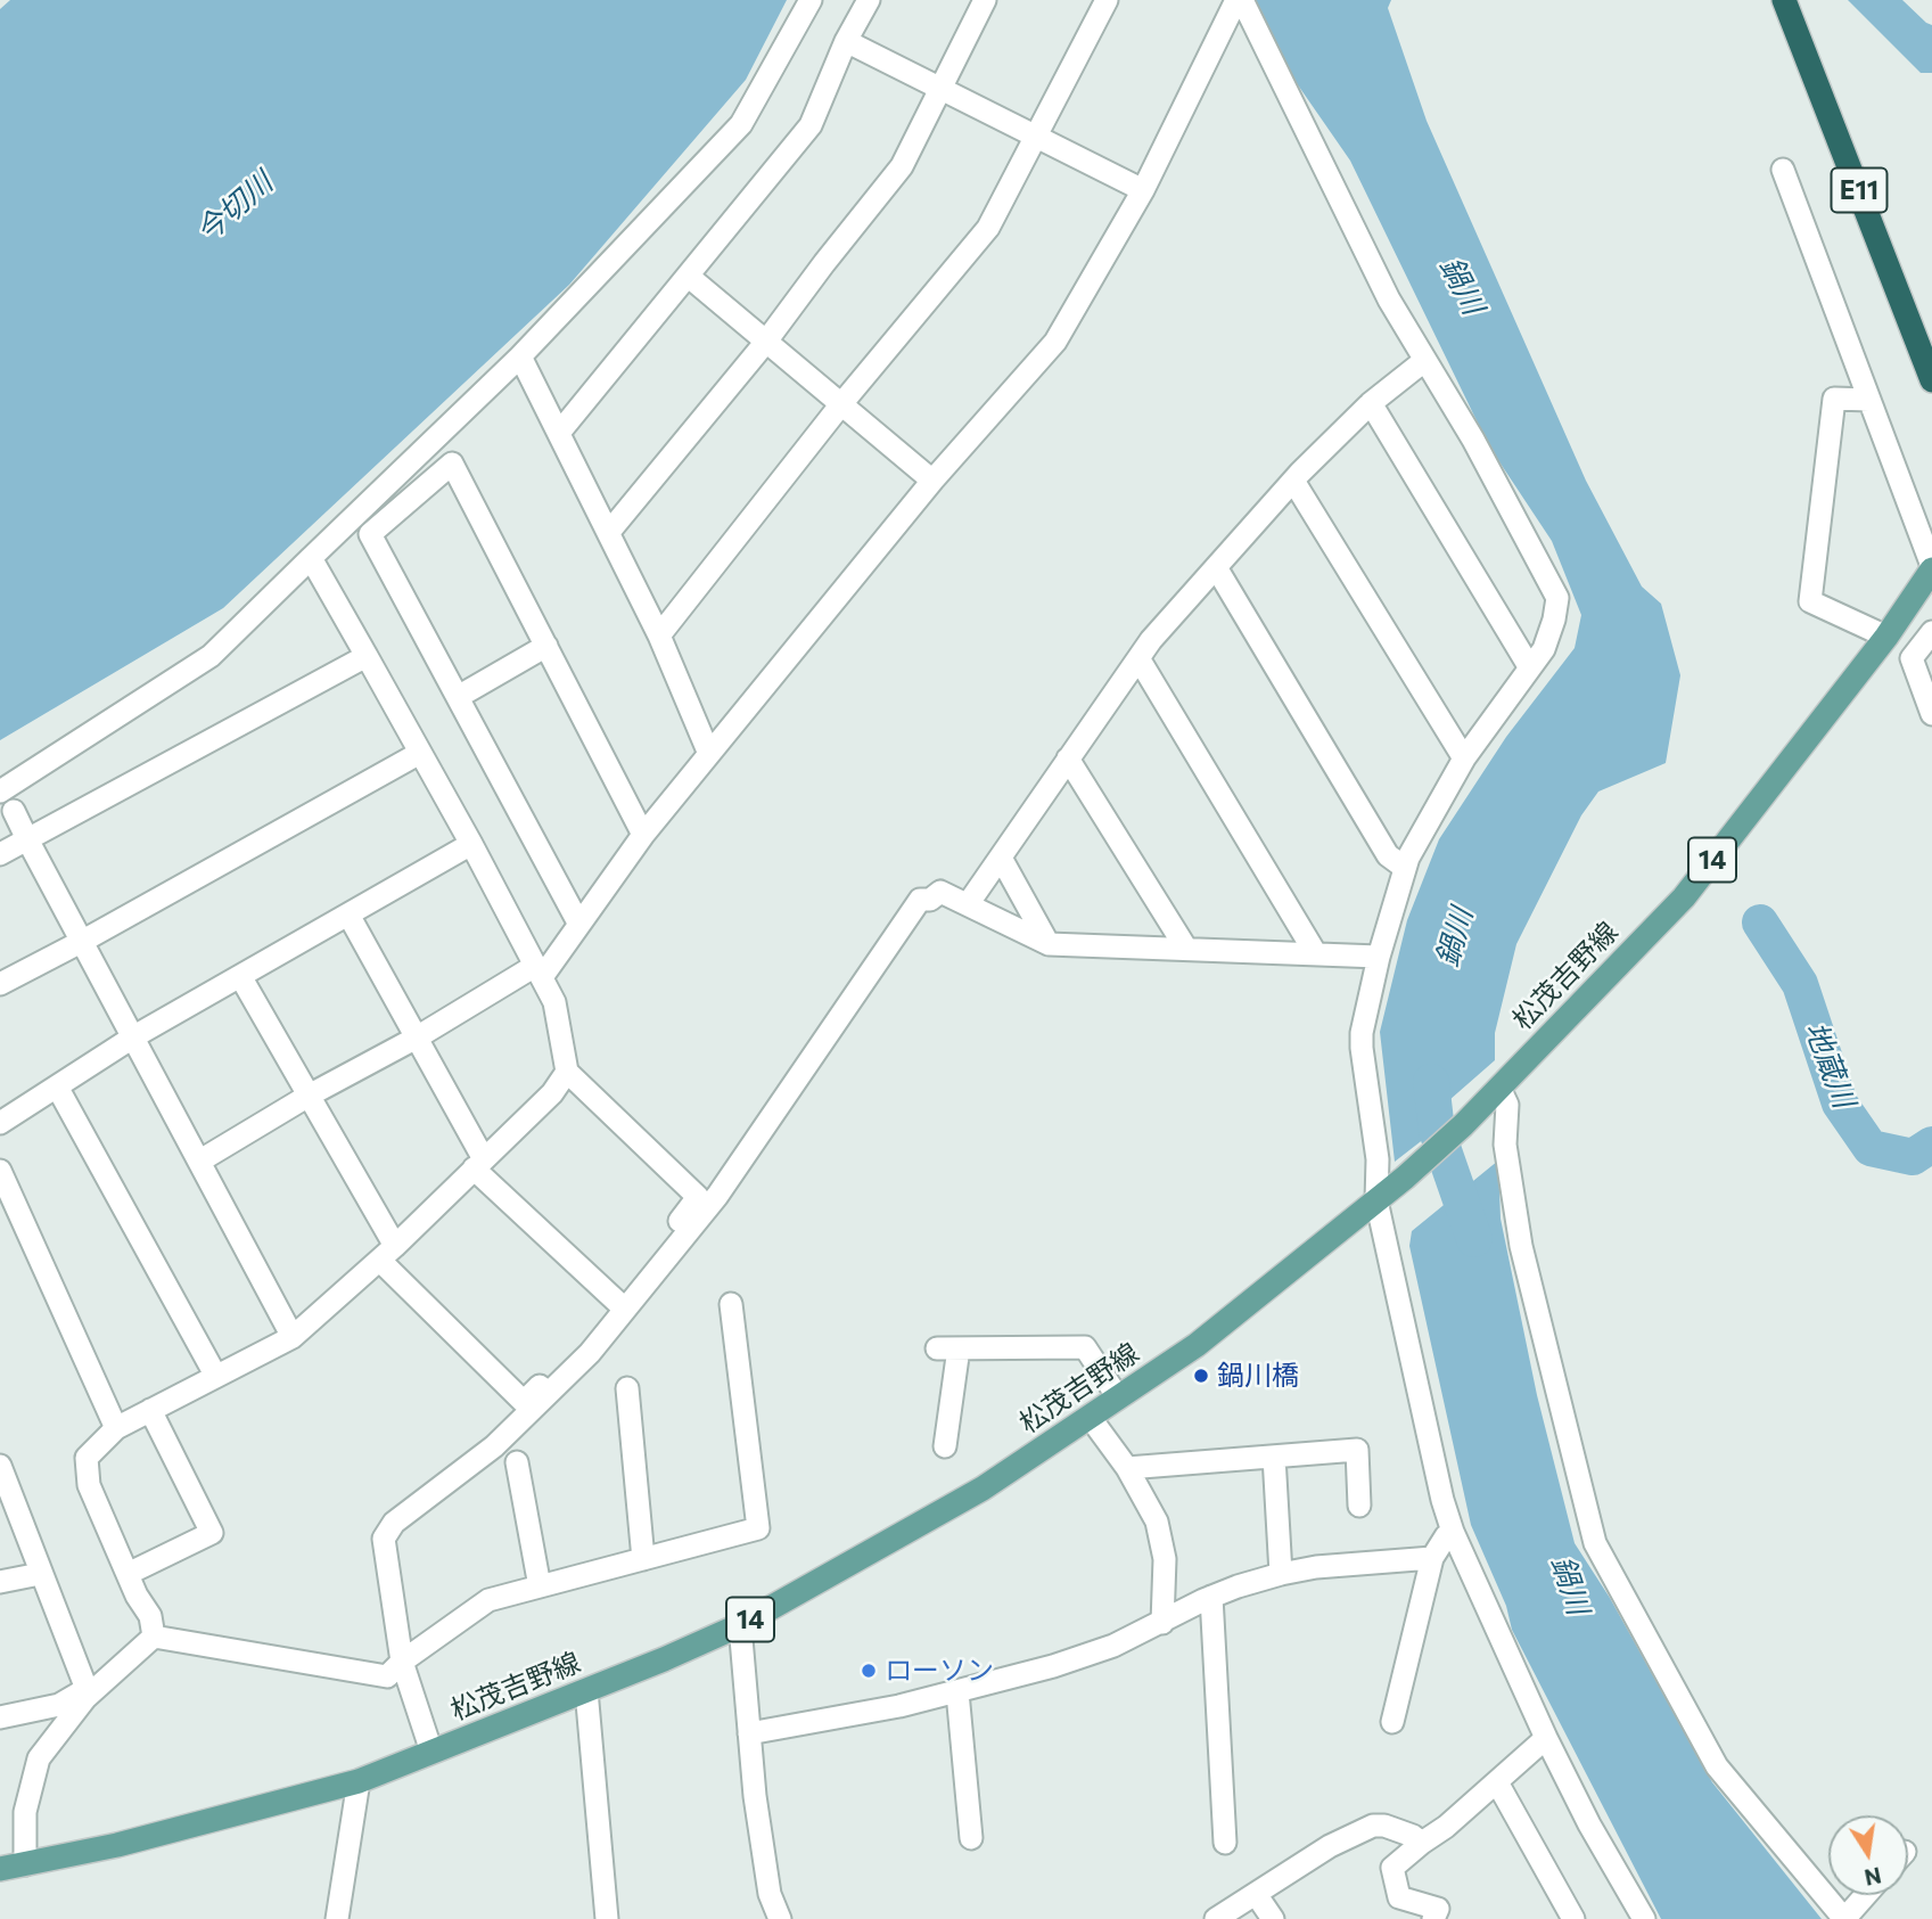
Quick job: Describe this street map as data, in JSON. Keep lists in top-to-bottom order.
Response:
{
  "streets": {
    "highway": ["E11"],
    "main road": ["14", "松茂吉野線"]
  },
  "water": ["今切川", "鍋川", "地蔵川"],
  "places": ["鍋川橋", "ローソン"],
  "north": "bottom"
}
